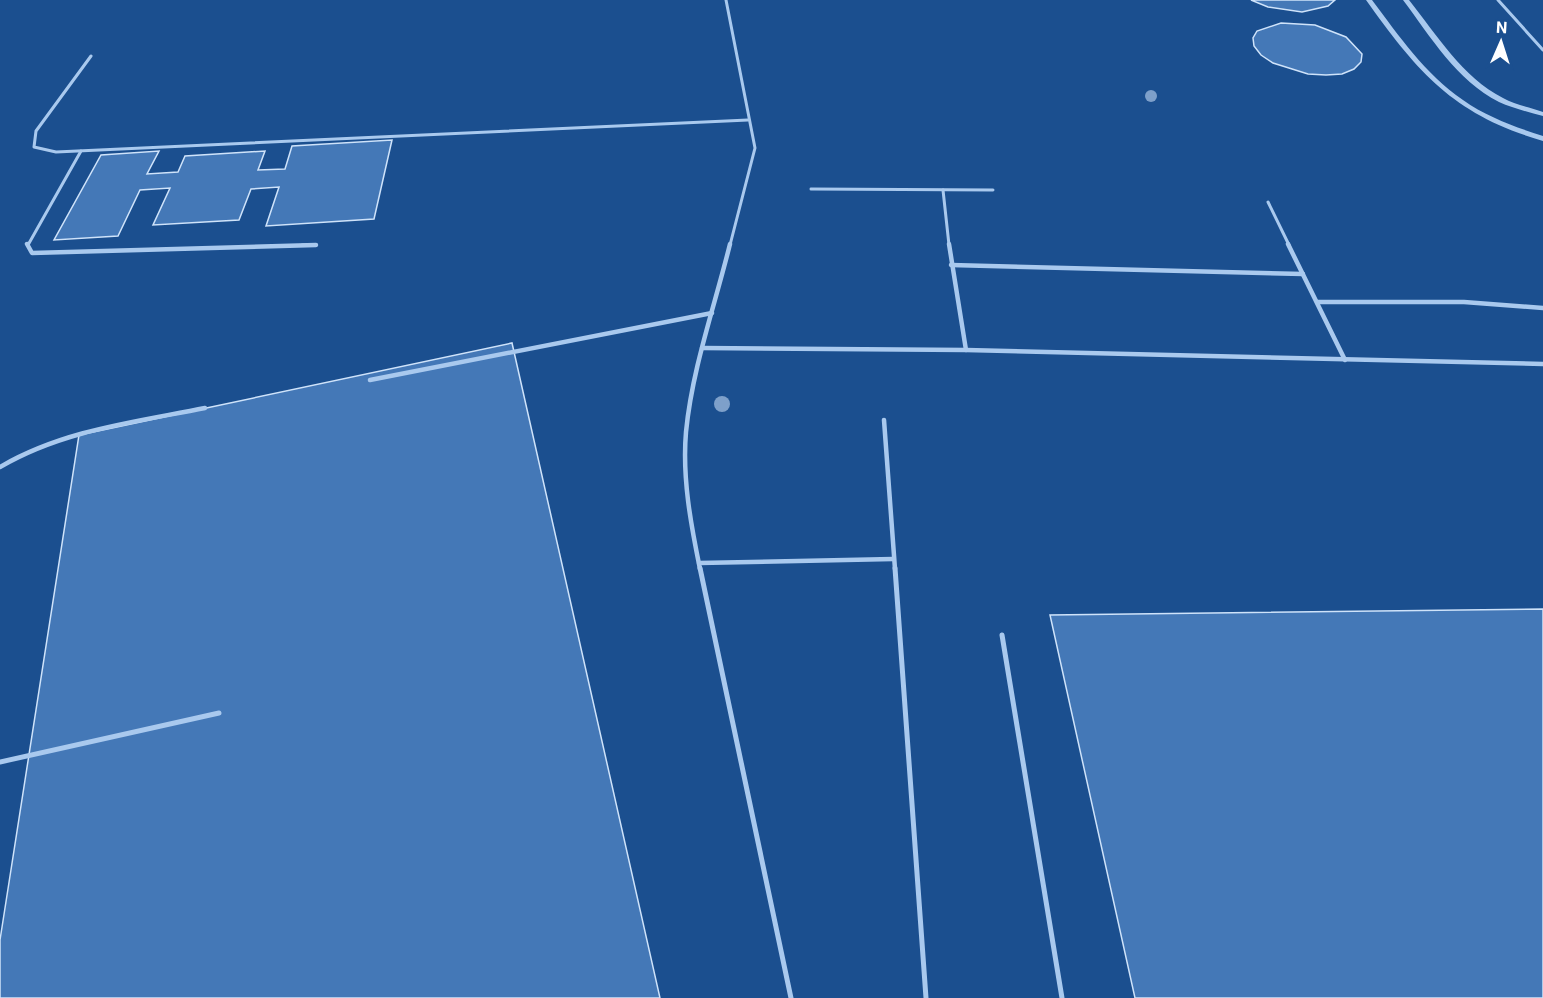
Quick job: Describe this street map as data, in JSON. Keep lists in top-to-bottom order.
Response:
{
  "north": "top"
}
